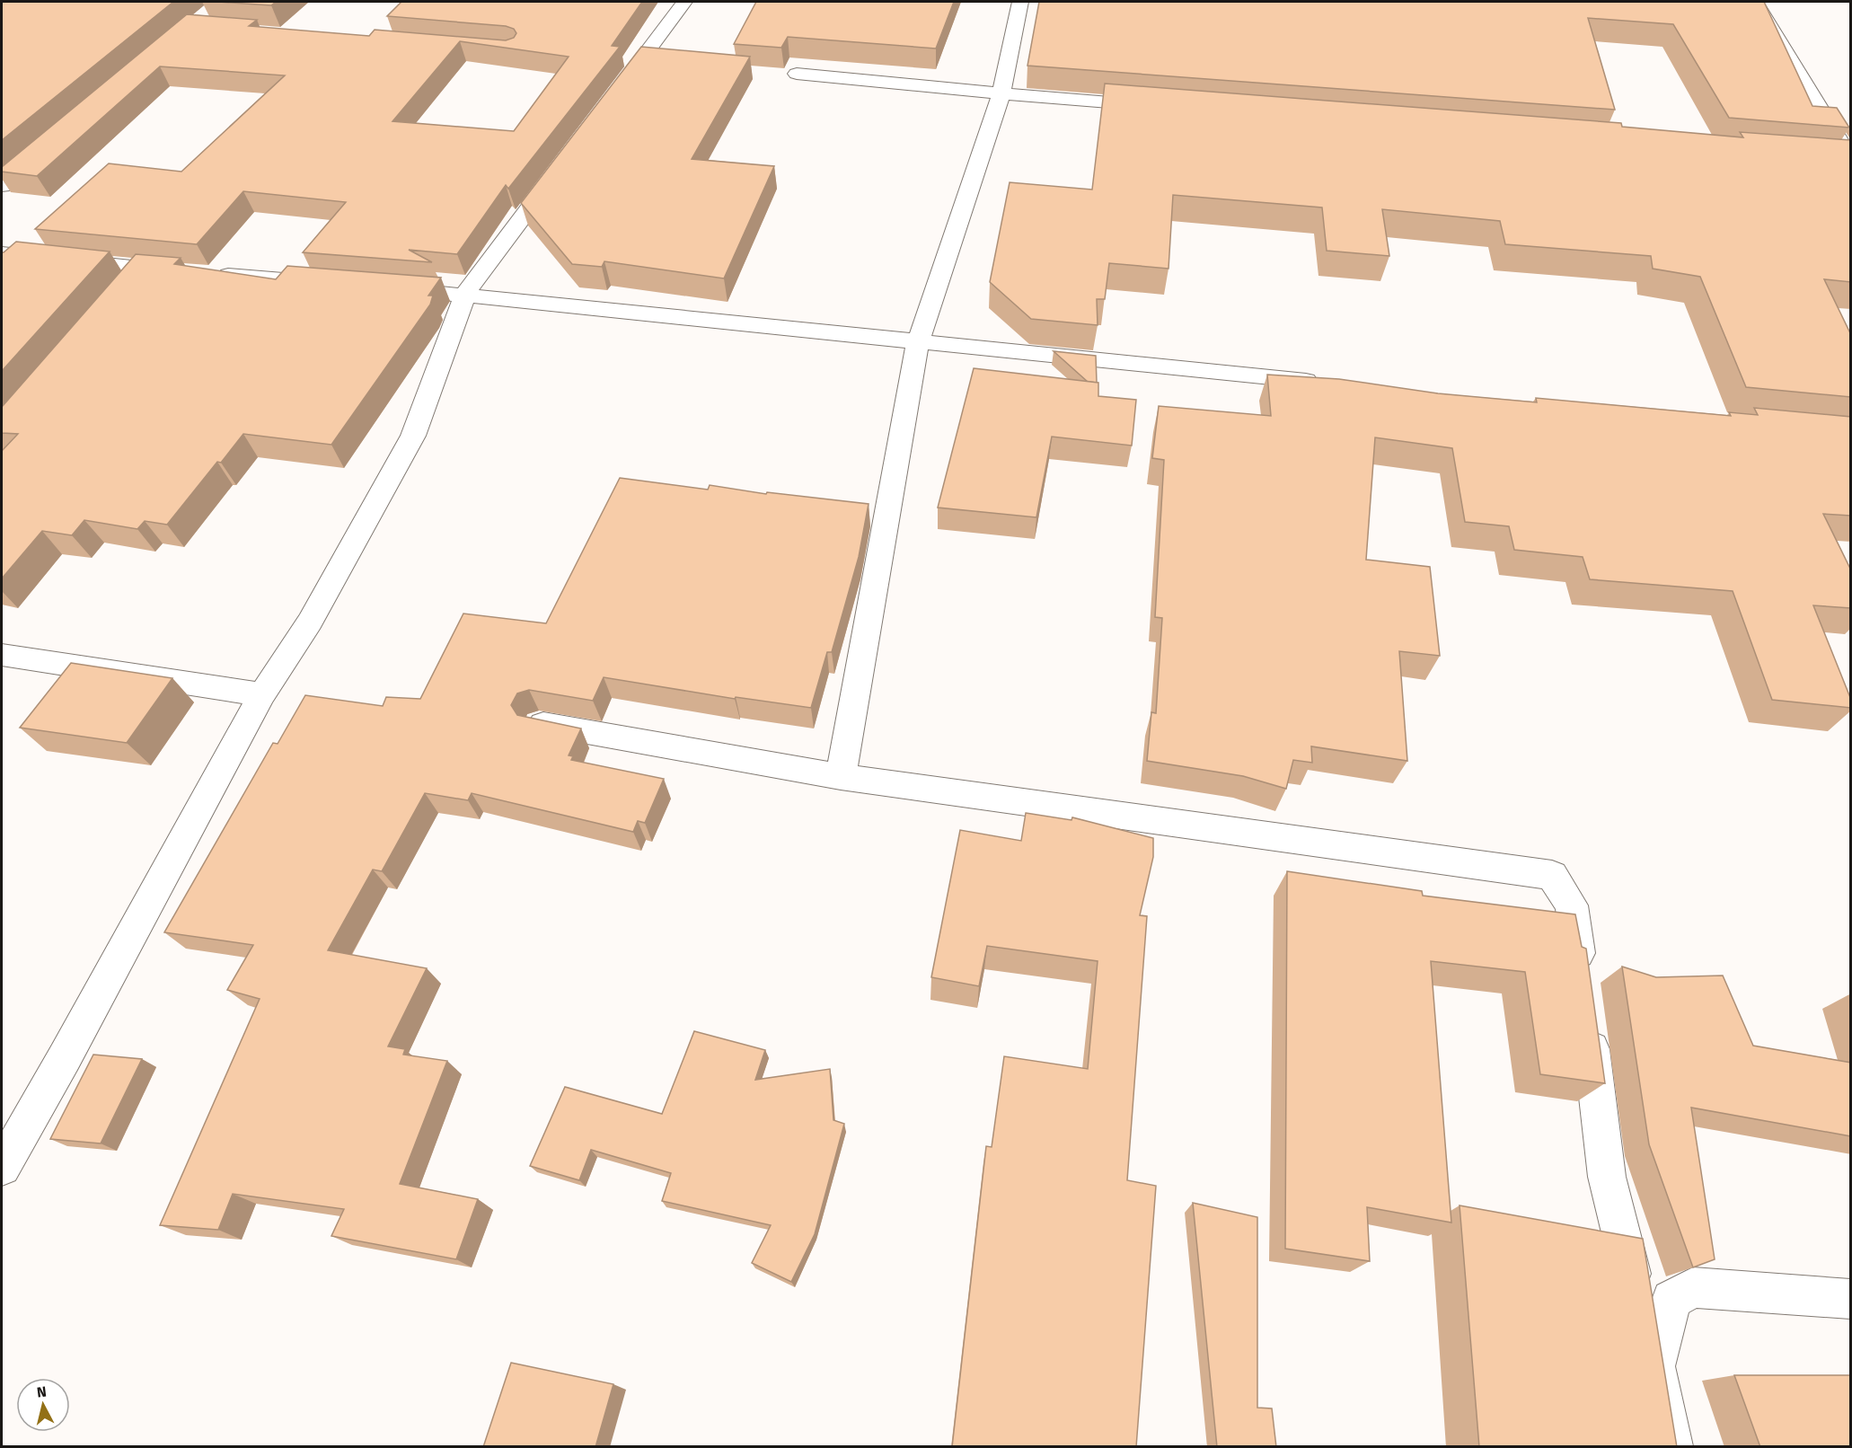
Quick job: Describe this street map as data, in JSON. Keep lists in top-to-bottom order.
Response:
{
  "north": "top"
}
